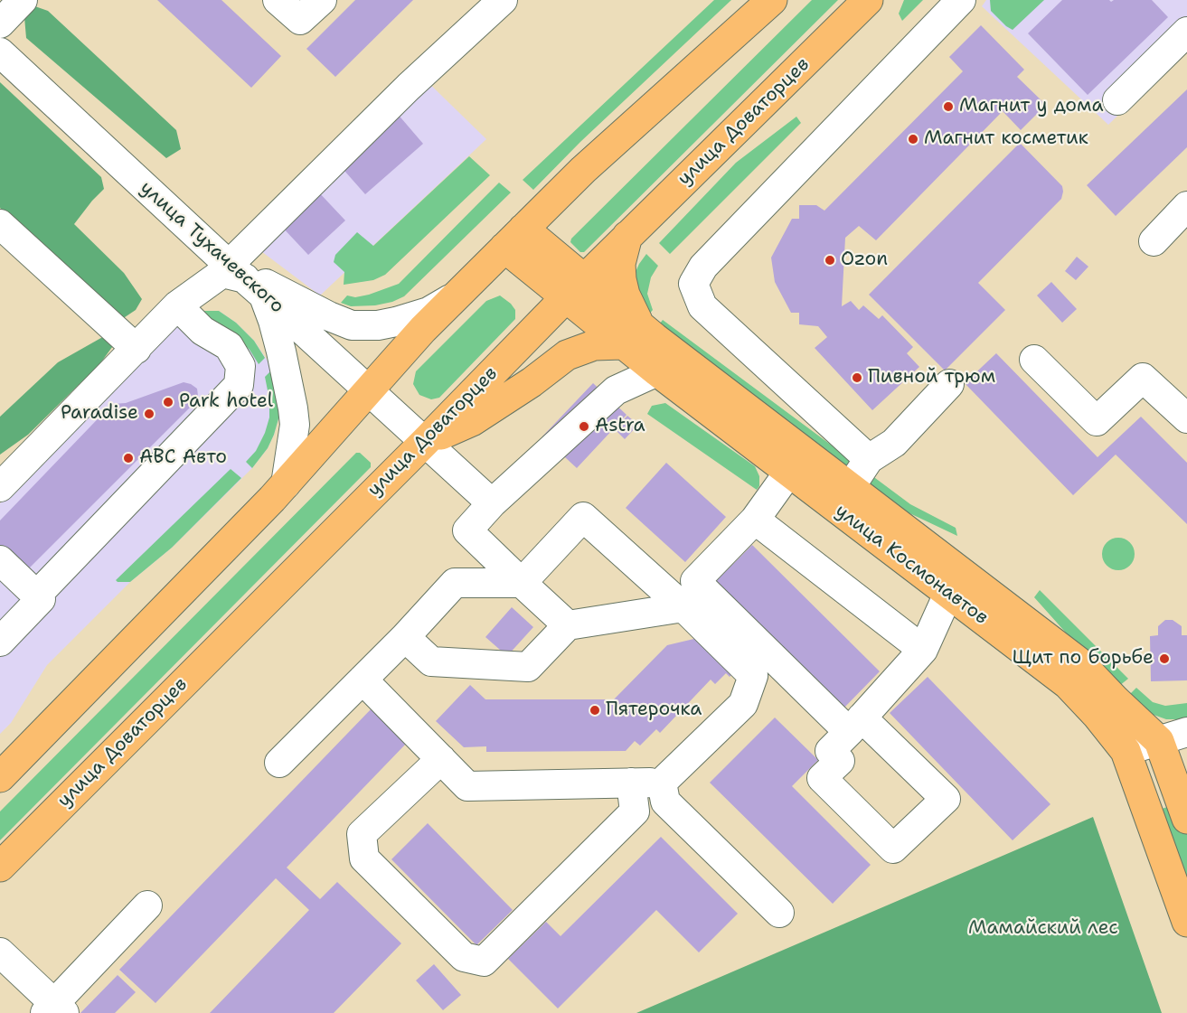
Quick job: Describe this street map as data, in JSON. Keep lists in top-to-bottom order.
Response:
{
  "streets": {
    "main road": ["улица Доваторцев", "улица Космонавтов"],
    "street": ["улица Тухачевского"]
  },
  "crossings": [
    ["улица Доваторцев", "улица Тухачевского"]
  ],
  "parks": ["Мамайский лес"],
  "places": [
    "Магнит у дома",
    "Магнит косметик",
    "Ozon",
    "Пивной трюм",
    "Park hotel",
    "Paradise",
    "Astra",
    "ABC Авто",
    "Щит по борьбе",
    "Пятерочка"
  ]
}
